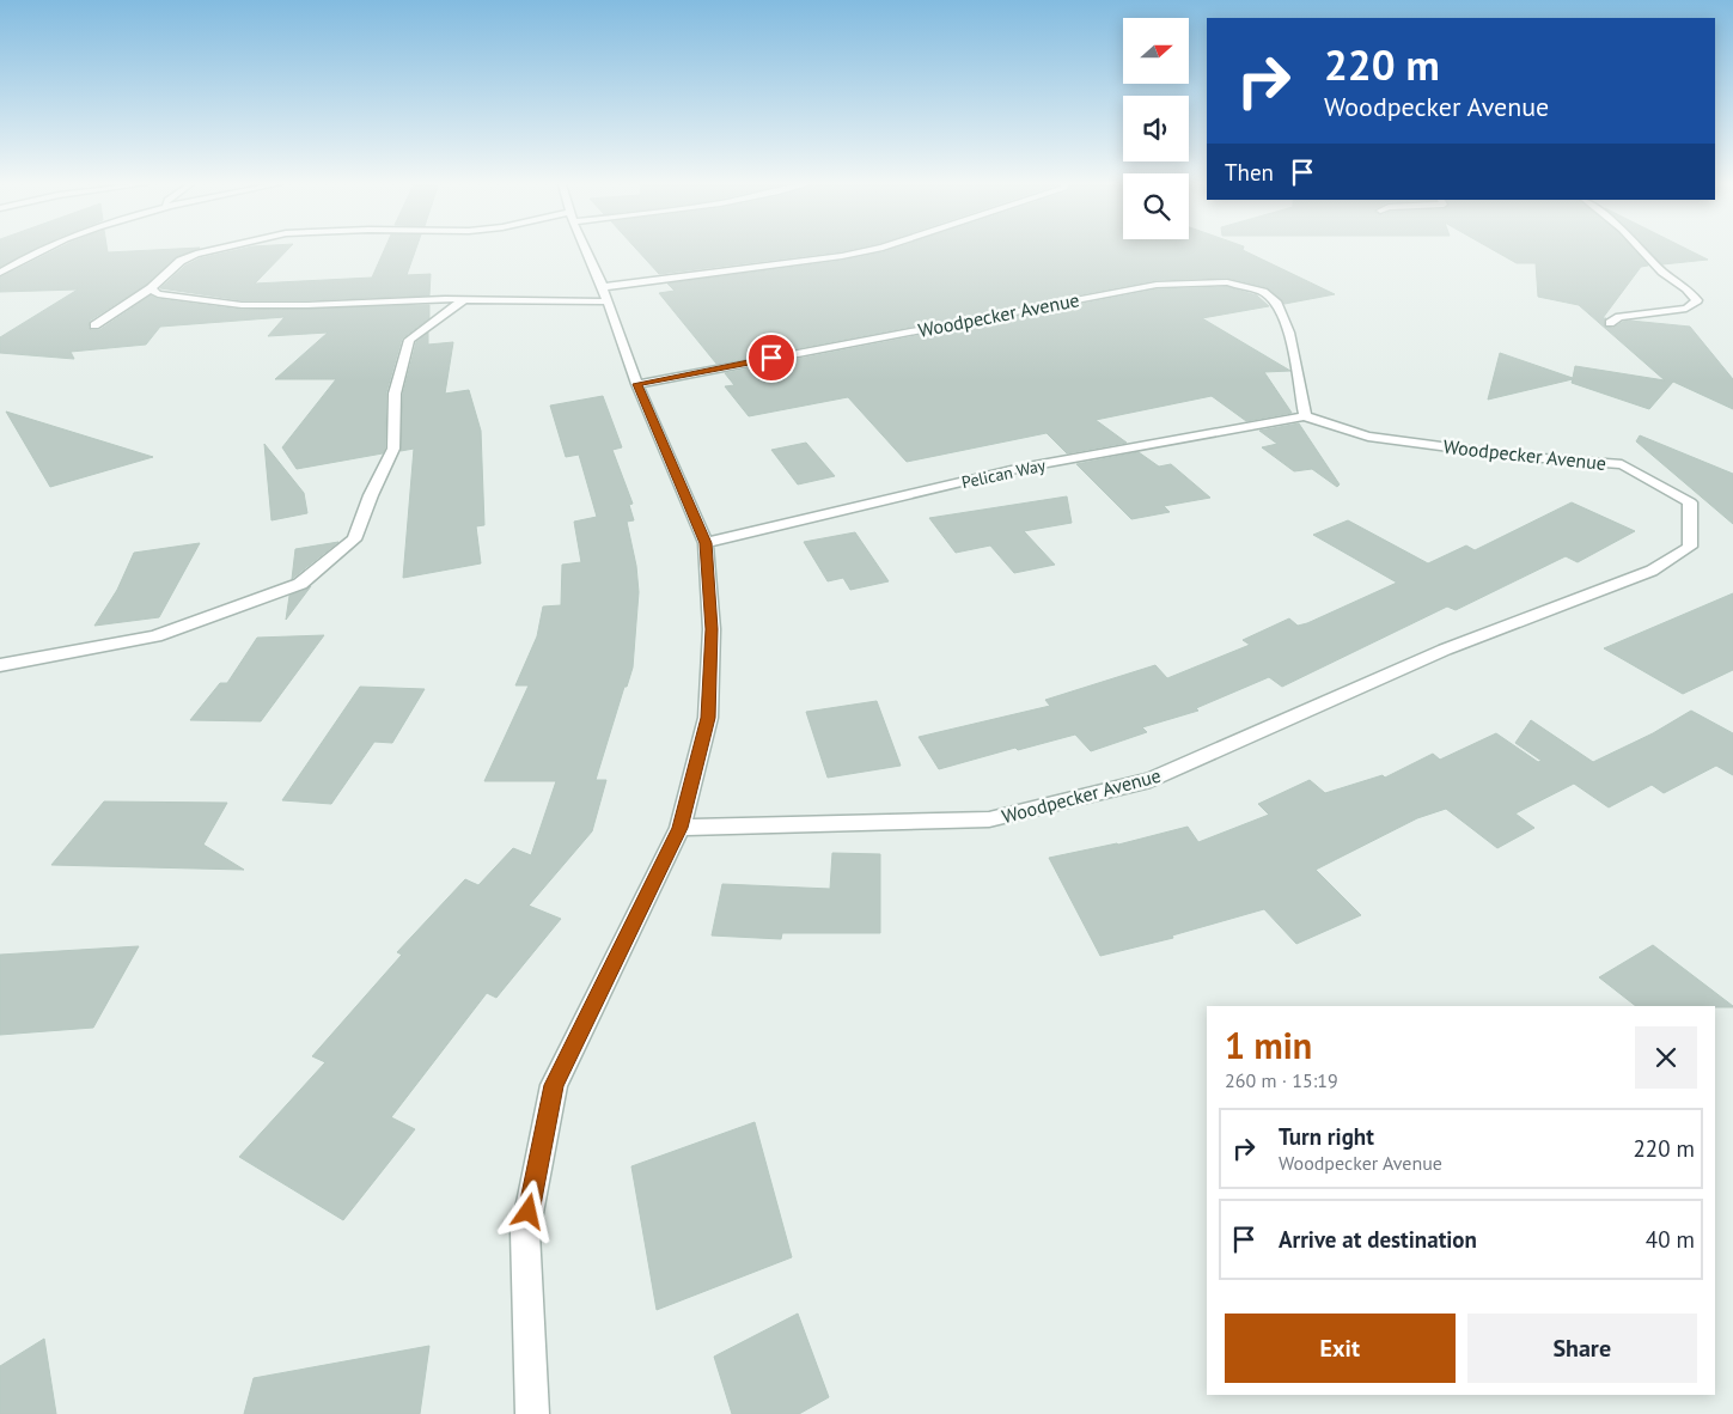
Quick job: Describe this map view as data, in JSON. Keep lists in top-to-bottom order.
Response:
{
  "streets": {
    "street": ["Woodpecker Avenue", "Pelican Way"]
  },
  "crossings": [
    ["Woodpecker Avenue", "Pelican Way"]
  ],
  "north": "right",
  "page": {
    "turn": ["220 m", "Woodpecker Avenue"],
    "then": "Then",
    "heading": ["1 min", "260 m · 15:19"],
    "list": [
      {
        "name": "Turn right",
        "note": "Woodpecker Avenue",
        "value": "220 m"
      },
      {
        "name": "Arrive at destination",
        "value": "40 m"
      }
    ],
    "buttons": ["Exit", "Share"]
  }
}
